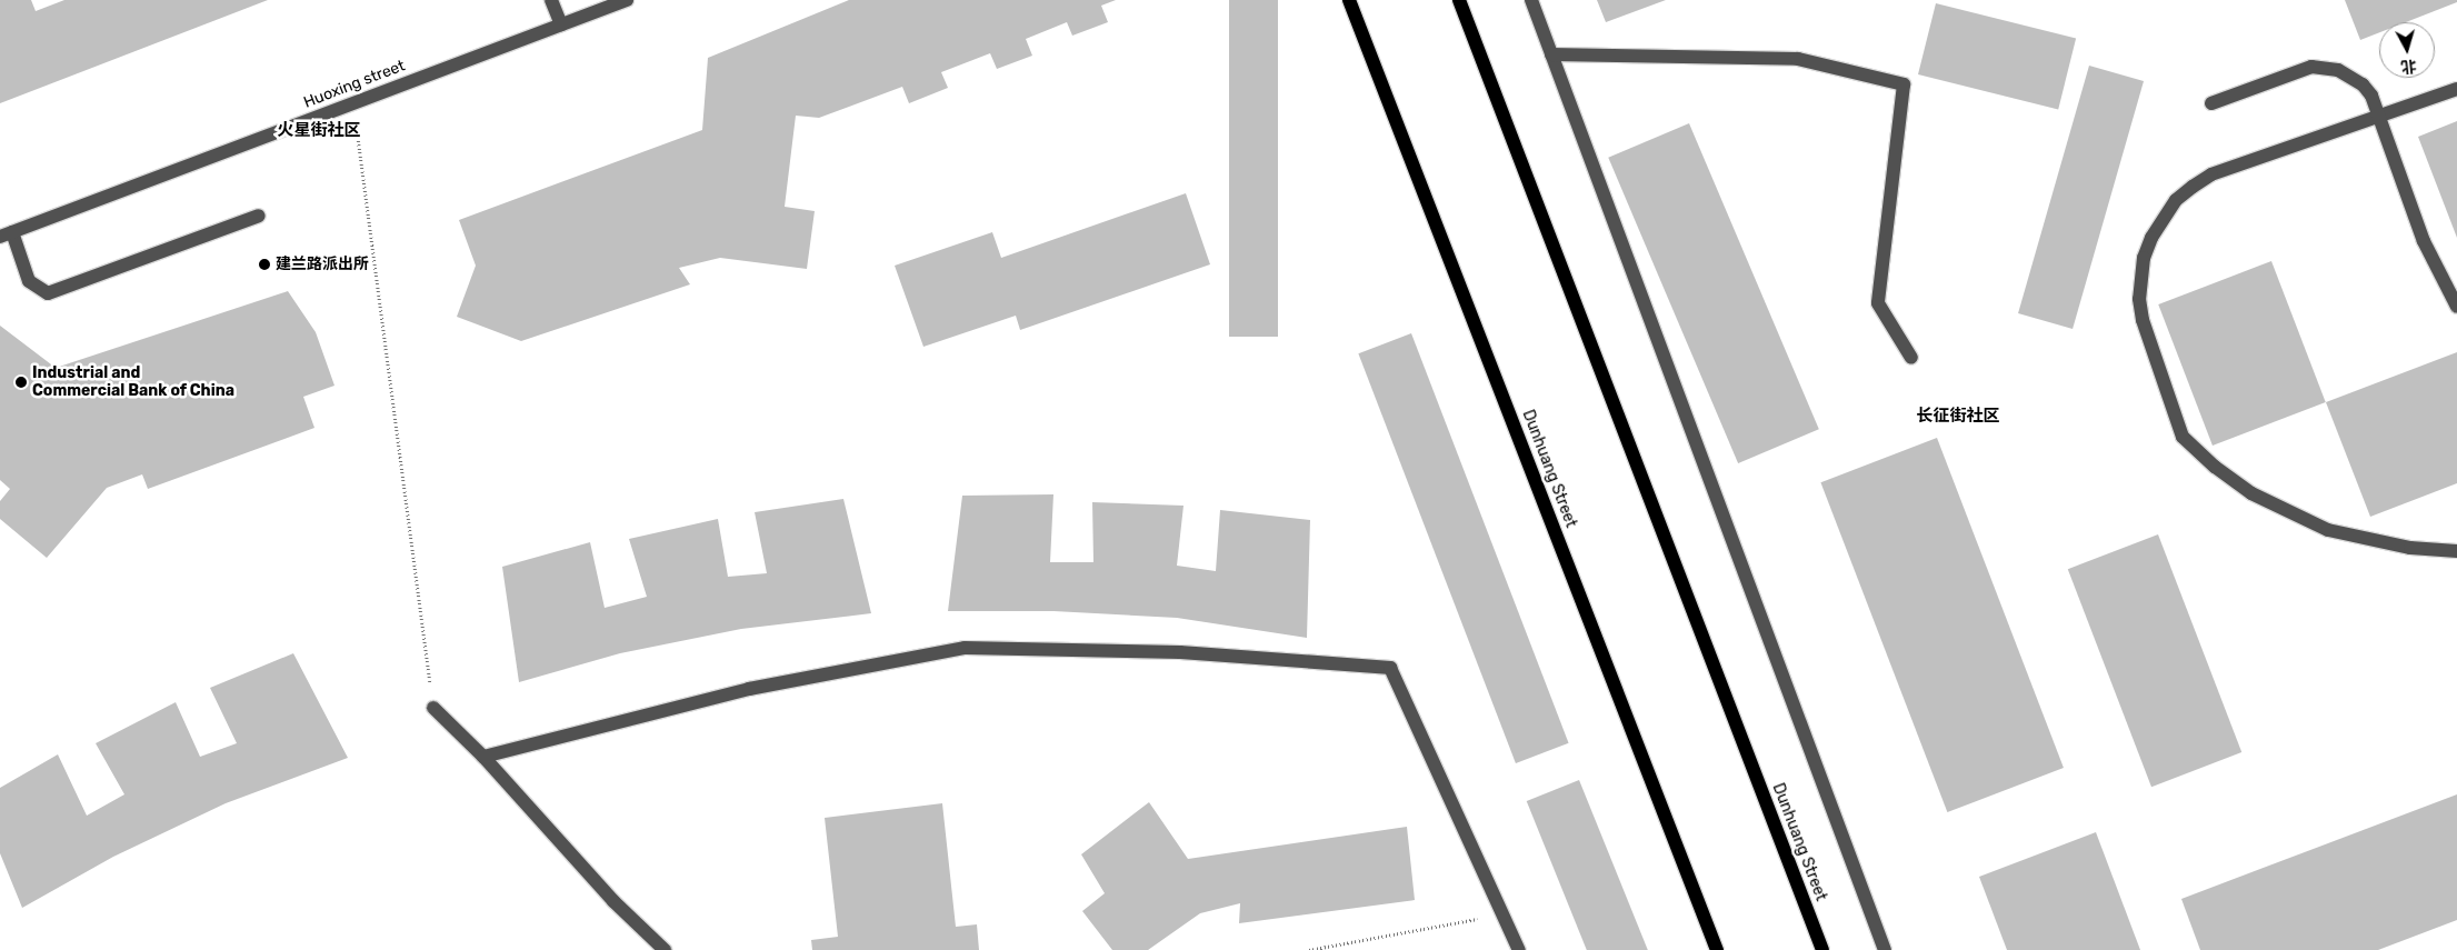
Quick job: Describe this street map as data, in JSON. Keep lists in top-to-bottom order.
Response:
{
  "streets": {
    "main road": ["Dunhuang Street"],
    "street": ["Huoxing street"]
  },
  "districts": ["火星街社区", "长征街社区"],
  "places": ["建兰路派出所", "Industrial and Commercial Bank of China"],
  "north": "bottom"
}
